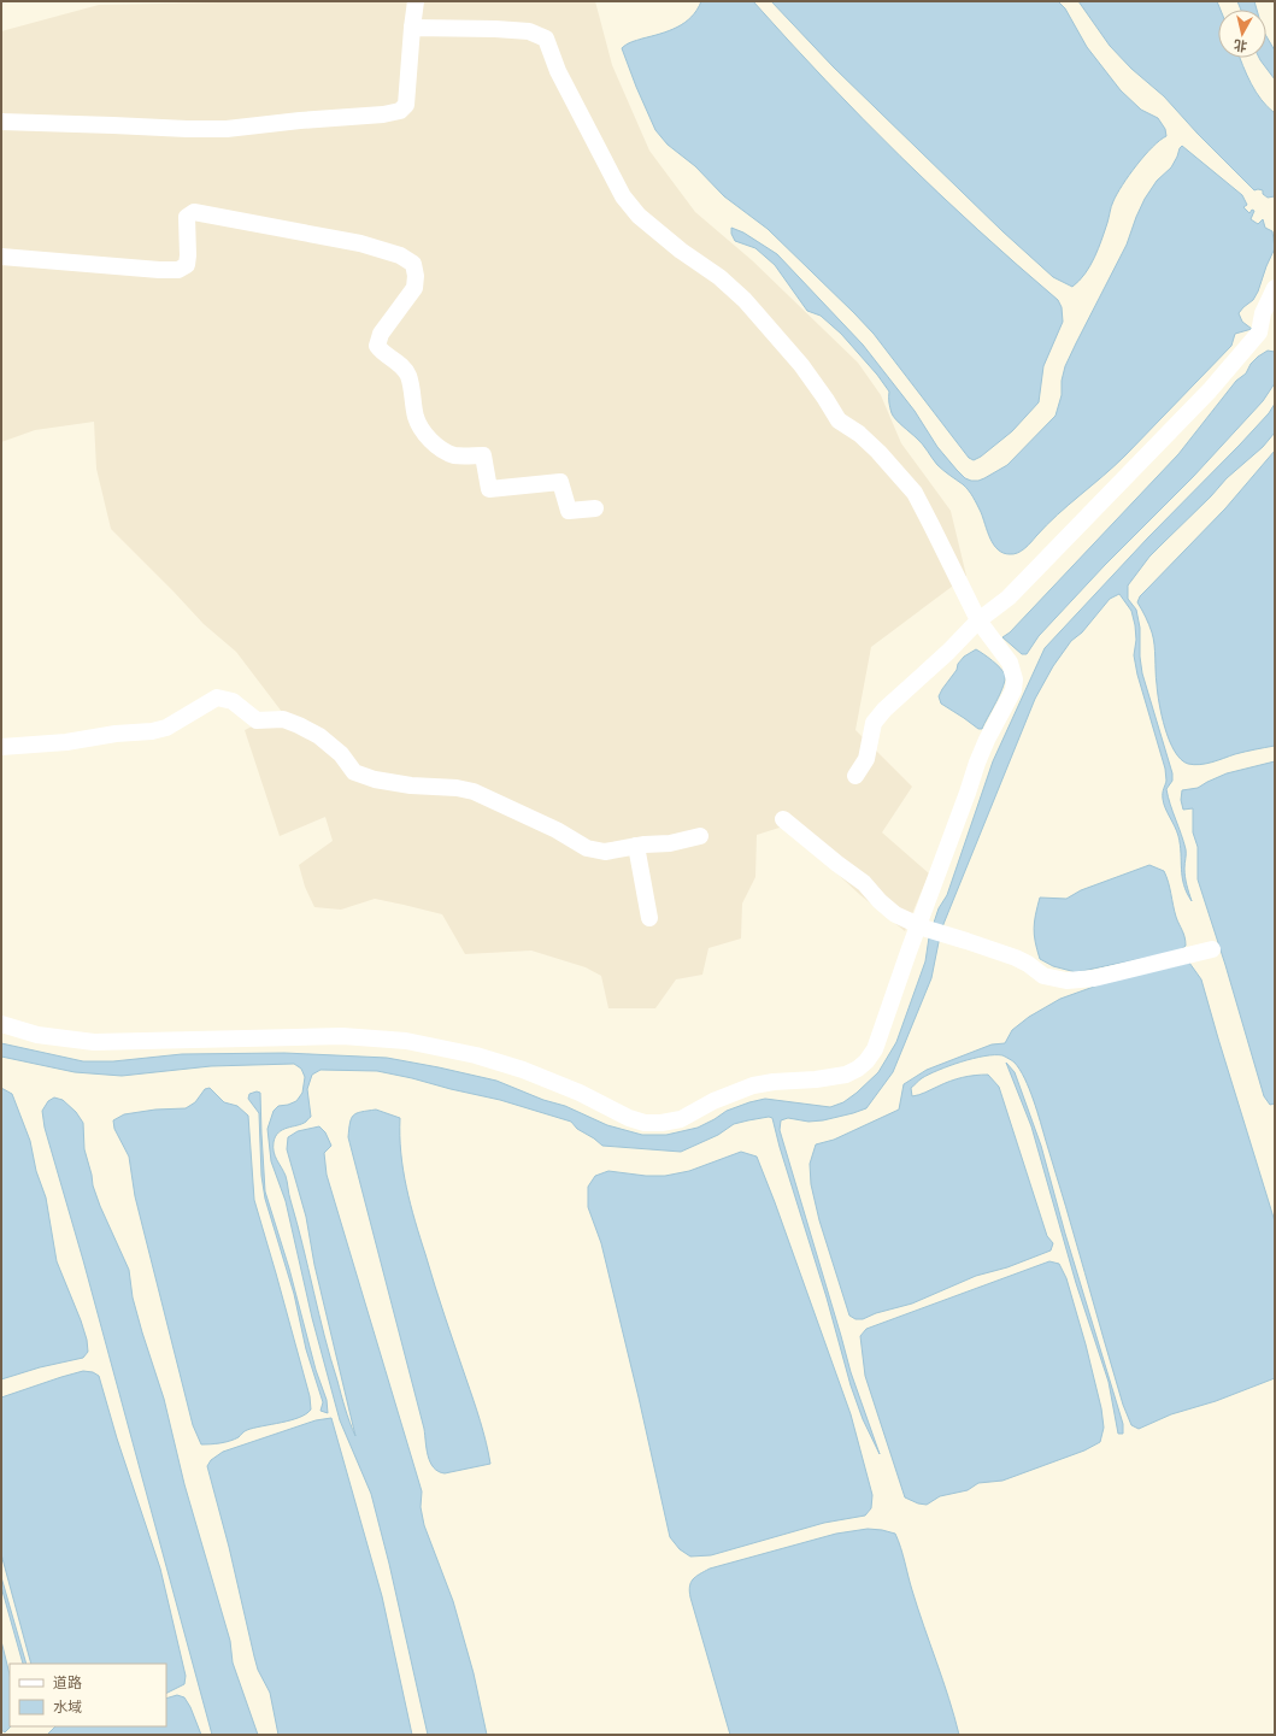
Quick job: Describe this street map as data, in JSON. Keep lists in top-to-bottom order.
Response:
{
  "legend": ["道路", "水域"],
  "north": "bottom"
}
